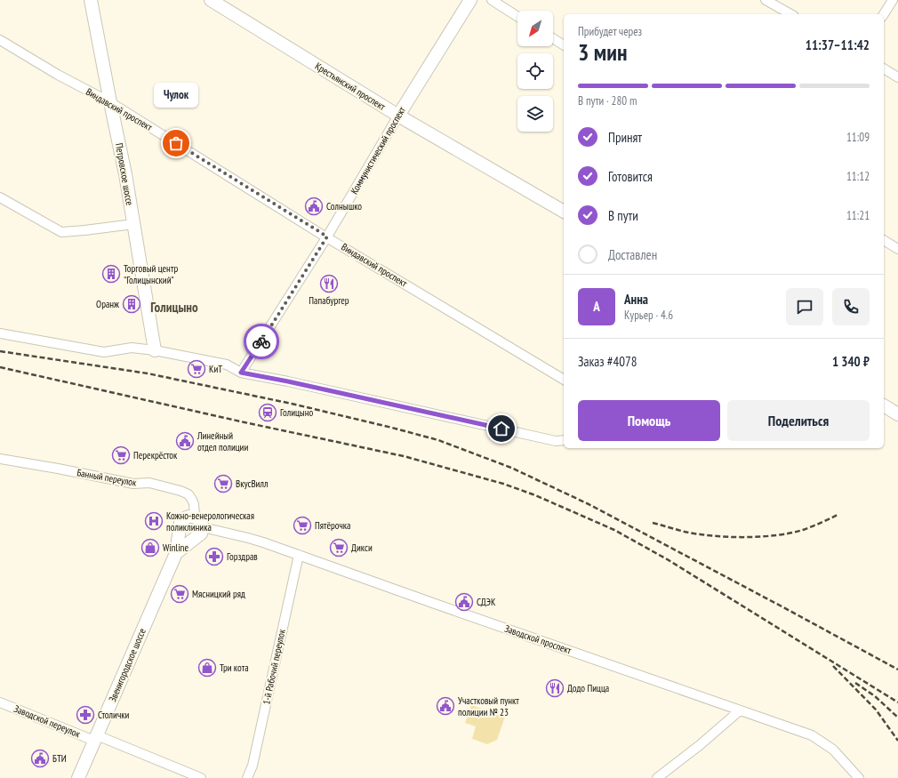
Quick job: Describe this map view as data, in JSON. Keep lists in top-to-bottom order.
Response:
{
  "streets": {
    "street": [
      "Крестьянский проспект",
      "Виндавский проспект",
      "Коммунистический проспект",
      "Петровское шоссе",
      "Банный переулок",
      "Заводской проспект",
      "Звенигородское шоссе",
      "1-й Рабочий переулок",
      "Заводской переулок"
    ]
  },
  "crossings": [
    ["Крестьянский проспект", "Коммунистический проспект"],
    ["Виндавский проспект", "Коммунистический проспект"],
    ["Виндавский проспект", "Петровское шоссе"],
    ["Банный переулок", "Заводской проспект"],
    ["Заводской проспект", "1-й Рабочий переулок"],
    ["Звенигородское шоссе", "Заводской переулок"]
  ],
  "districts": ["Голицыно"],
  "places": {
    "other": ["Чулок"],
    "public building": [
      "Солнышко",
      "Линейный отдел полиции",
      "СДЭК",
      "Участковый пункт полиции № 23",
      "БТИ"
    ],
    "building": ["Торговый центр \"Голицынский\"", "Оранж"],
    "restaurant": ["Папабургер", "Додо Пицца"],
    "supermarket": [
      "КиТ",
      "Перекрёсток",
      "ВкусВилл",
      "Пятёрочка",
      "Дикси",
      "Мясницкий ряд"
    ],
    "station": ["Голицыно"],
    "hospital": ["Кожно-венерологическая поликлиника"],
    "shop": ["Winline", "Три кота"],
    "pharmacy": ["Горздрав", "Столички"]
  },
  "north": "bottom left",
  "page": {
    "heading": ["3 мин", "Прибудет через", "11:37–11:42"],
    "panel": [
      "Анна",
      "Курьер · 4.6",
      "Заказ #4078",
      "1 340 ₽"
    ],
    "bar": "В пути · 280 m",
    "bubble": "Чулок",
    "list": [
      ["Принят", "11:09"],
      ["Готовится", "11:12"],
      ["В пути", "11:21"],
      "Доставлен"
    ],
    "round": "А",
    "buttons": ["Помощь", "Поделиться"]
  }
}
